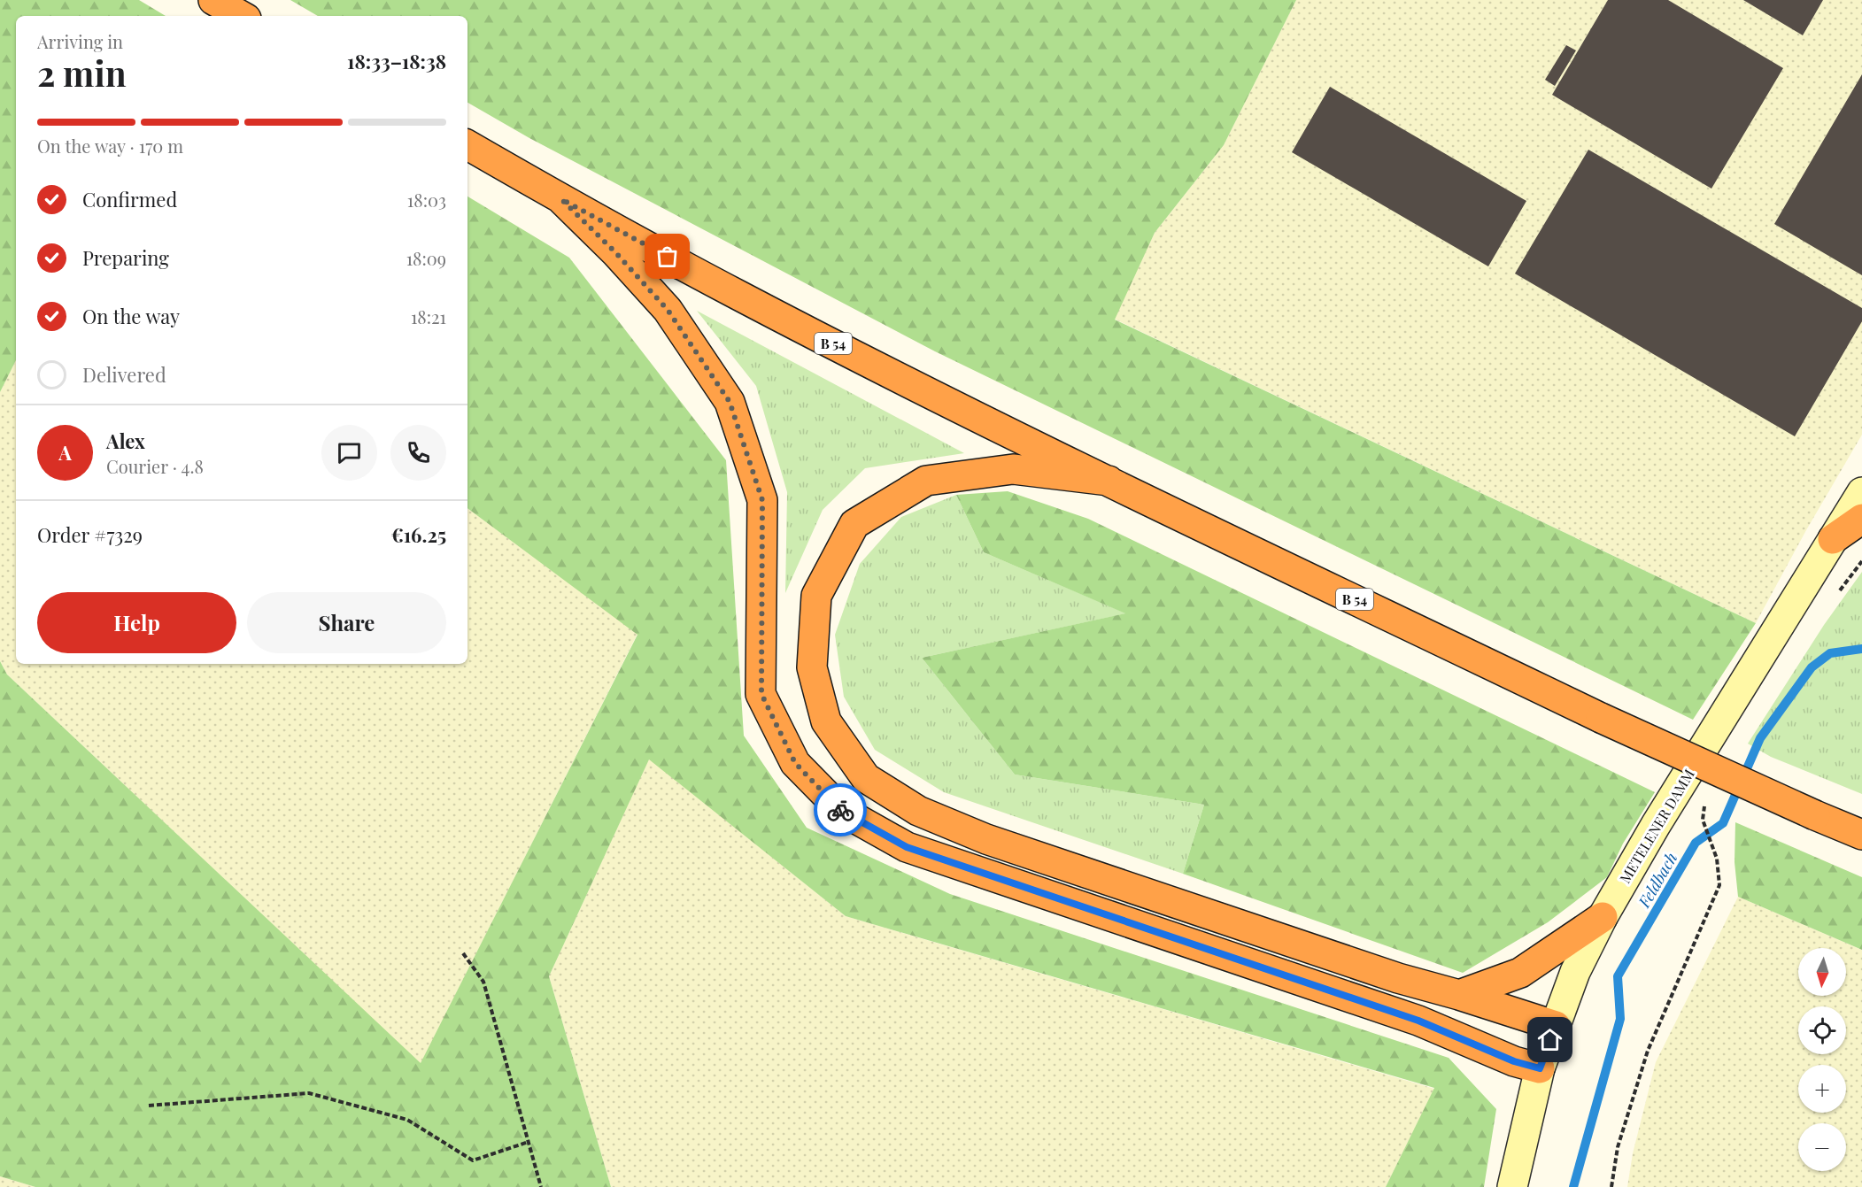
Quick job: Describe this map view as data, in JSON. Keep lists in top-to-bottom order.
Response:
{
  "streets": {
    "highway": ["B 54"],
    "main road": ["METELENER DAMM"]
  },
  "water": ["Feldbach"],
  "north": "bottom",
  "page": {
    "heading": ["2 min", "Arriving in", "18:33–18:38"],
    "panel": [
      "Alex",
      "Courier · 4.8",
      "Order #7329",
      "€16.25"
    ],
    "bar": "On the way · 170 m",
    "list": [
      ["Confirmed", "18:03"],
      ["Preparing", "18:09"],
      ["On the way", "18:21"],
      "Delivered"
    ],
    "round": "A",
    "buttons": ["Help", "Share"],
    "map_buttons": ["+", "−"]
  }
}
